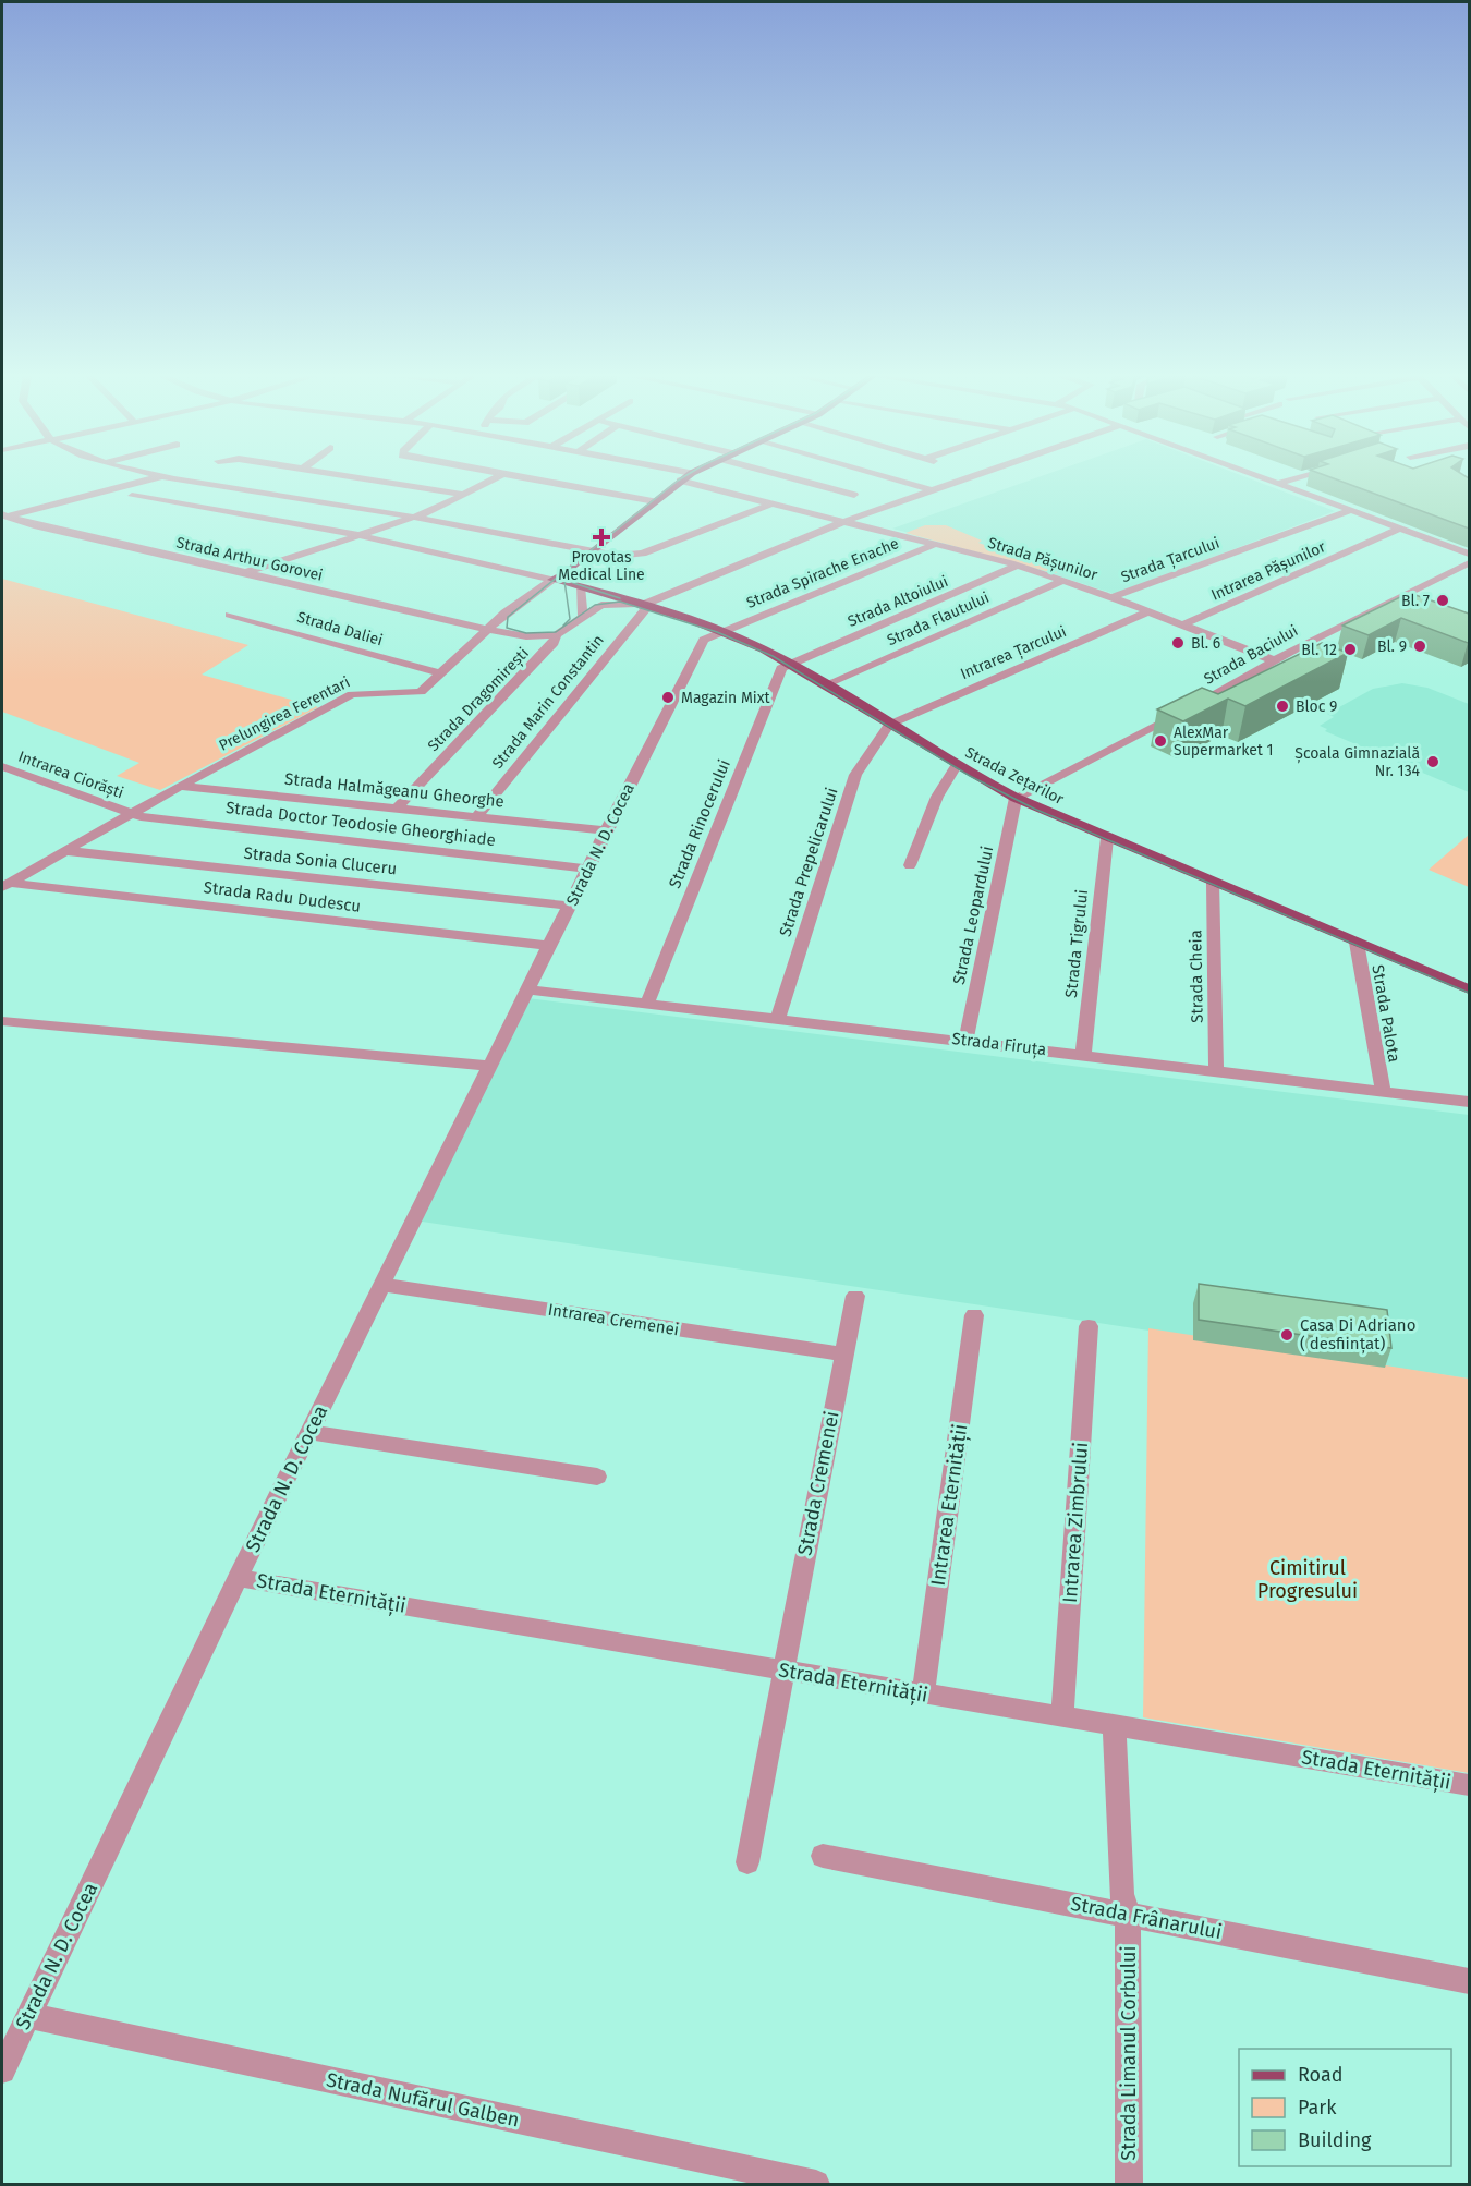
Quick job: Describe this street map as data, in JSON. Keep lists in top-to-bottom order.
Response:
{
  "streets": {
    "main road": ["Prelungirea Ferentari", "Strada Zețarilor"],
    "street": [
      "Strada Arthur Gorovei",
      "Strada Pășunilor",
      "Strada Țarcului",
      "Intrarea Pășunilor",
      "Strada Spirache Enache",
      "Strada Altoiului",
      "Strada Flautului",
      "Strada Daliei",
      "Intrarea Țarcului",
      "Strada Baciului",
      "Strada Dragomirești",
      "Strada Marin Constantin",
      "Intrarea Ciorăști",
      "Strada Halmăgeanu Gheorghe",
      "Strada Doctor Teodosie Gheorghiade",
      "Strada Rinocerului",
      "Strada N. D. Cocea",
      "Strada Sonia Cluceru",
      "Strada Prepelicarului",
      "Strada Radu Dudescu",
      "Strada Leopardului",
      "Strada Tigrului",
      "Strada Cheia",
      "Strada Palota",
      "Strada Firuța",
      "Intrarea Cremenei",
      "Strada Cremenei",
      "Intrarea Eternității",
      "Intrarea Zimbrului",
      "Strada Eternității",
      "Strada Frânarului",
      "Strada Limanul Corbului",
      "Strada Nufărul Galben"
    ]
  },
  "crossings": [
    ["Strada Arthur Gorovei", "Strada Dragomirești"],
    ["Strada Arthur Gorovei", "Prelungirea Ferentari"],
    ["Strada Pășunilor", "Strada Țarcului"],
    ["Strada Pășunilor", "Intrarea Pășunilor"],
    ["Strada Pășunilor", "Strada Spirache Enache"],
    ["Strada Pășunilor", "Strada Altoiului"],
    ["Strada Pășunilor", "Strada Flautului"],
    ["Strada Pășunilor", "Intrarea Țarcului"],
    ["Strada Pășunilor", "Strada Baciului"],
    ["Strada Pășunilor", "Strada Marin Constantin"],
    ["Strada Pășunilor", "Prelungirea Ferentari"],
    ["Strada Spirache Enache", "Strada Zețarilor"],
    ["Strada Spirache Enache", "Strada N. D. Cocea"],
    ["Strada Altoiului", "Strada Zețarilor"],
    ["Strada Altoiului", "Strada Rinocerului"],
    ["Strada Flautului", "Strada Zețarilor"],
    ["Strada Daliei", "Prelungirea Ferentari"],
    ["Intrarea Țarcului", "Strada Zețarilor"],
    ["Intrarea Țarcului", "Strada Prepelicarului"],
    ["Strada Baciului", "Strada Zețarilor"],
    ["Strada Baciului", "Strada Leopardului"],
    ["Strada Dragomirești", "Strada Marin Constantin"],
    ["Strada Dragomirești", "Strada Zețarilor"],
    ["Strada Dragomirești", "Strada Halmăgeanu Gheorghe"],
    ["Strada Marin Constantin", "Strada Zețarilor"],
    ["Strada Marin Constantin", "Strada Halmăgeanu Gheorghe"],
    ["Prelungirea Ferentari", "Intrarea Ciorăști"],
    ["Prelungirea Ferentari", "Strada Zețarilor"],
    ["Prelungirea Ferentari", "Strada Halmăgeanu Gheorghe"],
    ["Prelungirea Ferentari", "Strada Doctor Teodosie Gheorghiade"],
    ["Prelungirea Ferentari", "Strada Sonia Cluceru"],
    ["Prelungirea Ferentari", "Strada Radu Dudescu"],
    ["Intrarea Ciorăști", "Strada Doctor Teodosie Gheorghiade"],
    ["Strada Zețarilor", "Strada Rinocerului"],
    ["Strada Zețarilor", "Strada N. D. Cocea"],
    ["Strada Zețarilor", "Strada Prepelicarului"],
    ["Strada Zețarilor", "Strada Leopardului"],
    ["Strada Zețarilor", "Strada Tigrului"],
    ["Strada Zețarilor", "Strada Cheia"],
    ["Strada Zețarilor", "Strada Palota"],
    ["Strada Halmăgeanu Gheorghe", "Strada N. D. Cocea"],
    ["Strada Doctor Teodosie Gheorghiade", "Strada N. D. Cocea"],
    ["Strada Rinocerului", "Strada Firuța"],
    ["Strada N. D. Cocea", "Strada Sonia Cluceru"],
    ["Strada N. D. Cocea", "Strada Radu Dudescu"],
    ["Strada N. D. Cocea", "Strada Firuța"],
    ["Strada N. D. Cocea", "Intrarea Cremenei"],
    ["Strada N. D. Cocea", "Strada Eternității"],
    ["Strada N. D. Cocea", "Strada Nufărul Galben"],
    ["Strada Prepelicarului", "Strada Firuța"],
    ["Strada Leopardului", "Strada Firuța"],
    ["Strada Tigrului", "Strada Firuța"],
    ["Strada Cheia", "Strada Firuța"],
    ["Strada Palota", "Strada Firuța"],
    ["Intrarea Cremenei", "Strada Cremenei"],
    ["Strada Cremenei", "Strada Eternității"],
    ["Intrarea Eternității", "Strada Eternității"],
    ["Intrarea Zimbrului", "Strada Eternității"],
    ["Strada Eternității", "Strada Limanul Corbului"],
    ["Strada Frânarului", "Strada Limanul Corbului"]
  ],
  "parks": ["Cimitirul Progresului"],
  "places": {
    "health": ["Provotas Medical Line"],
    "other": [
      "Bl. 7",
      "Bl. 6",
      "Bl. 9",
      "Bl. 12",
      "Magazin Mixt",
      "Bloc 9",
      "AlexMar Supermarket 1",
      "Școala Gimnazială Nr. 134",
      "Casa Di Adriano ( desființat)"
    ]
  },
  "legend": ["Road", "Park", "Building"]
}
